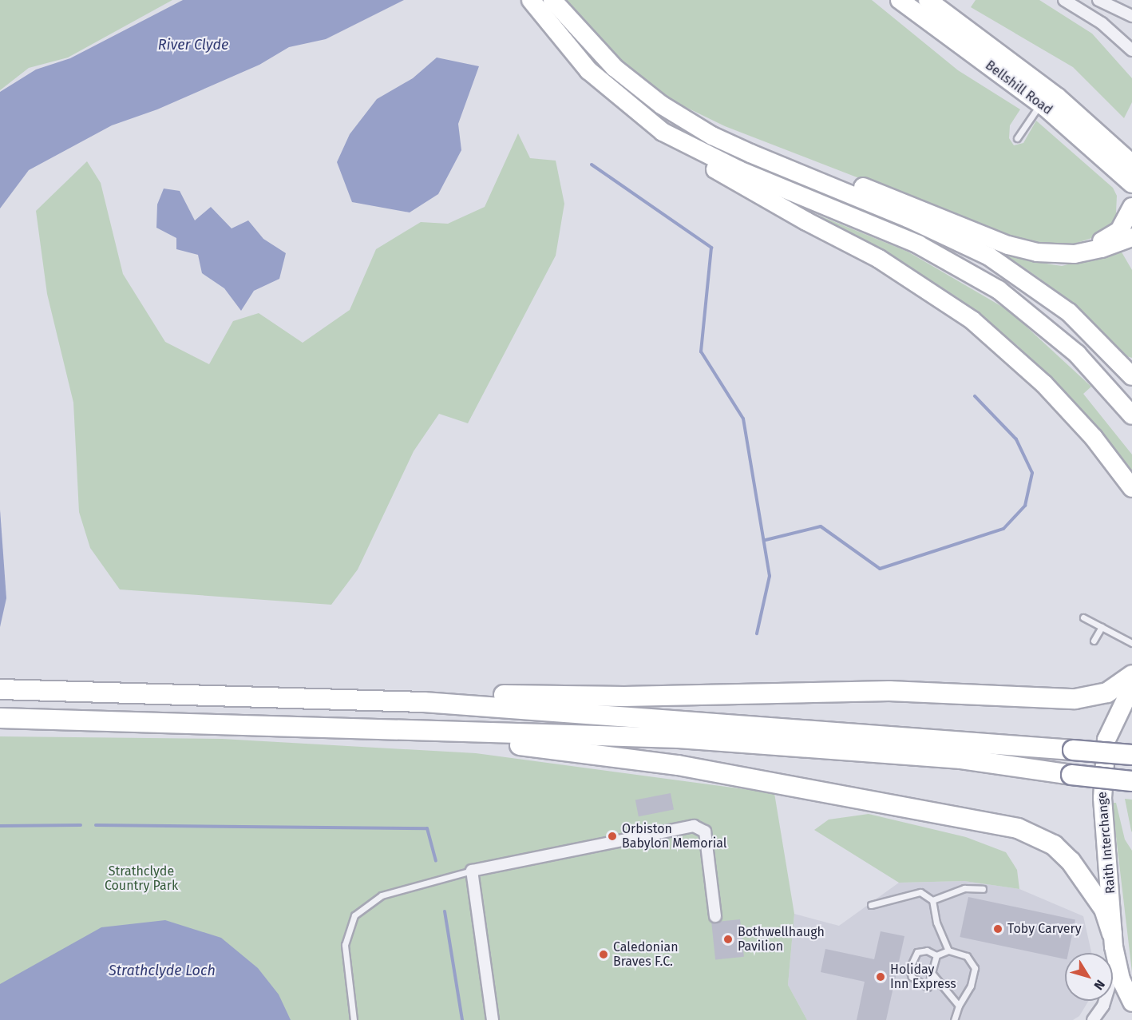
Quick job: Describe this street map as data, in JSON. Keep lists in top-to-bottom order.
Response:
{
  "streets": {
    "highway": ["Bellshill Road", "Raith Interchange"]
  },
  "water": ["River Clyde", "Strathclyde Loch"],
  "parks": ["Strathclyde Country Park"],
  "places": [
    "Orbiston Babylon Memorial",
    "Toby Carvery",
    "Bothwellhaugh Pavilion",
    "Caledonian Braves F.C.",
    "Holiday Inn Express"
  ],
  "north": "bottom right"
}
